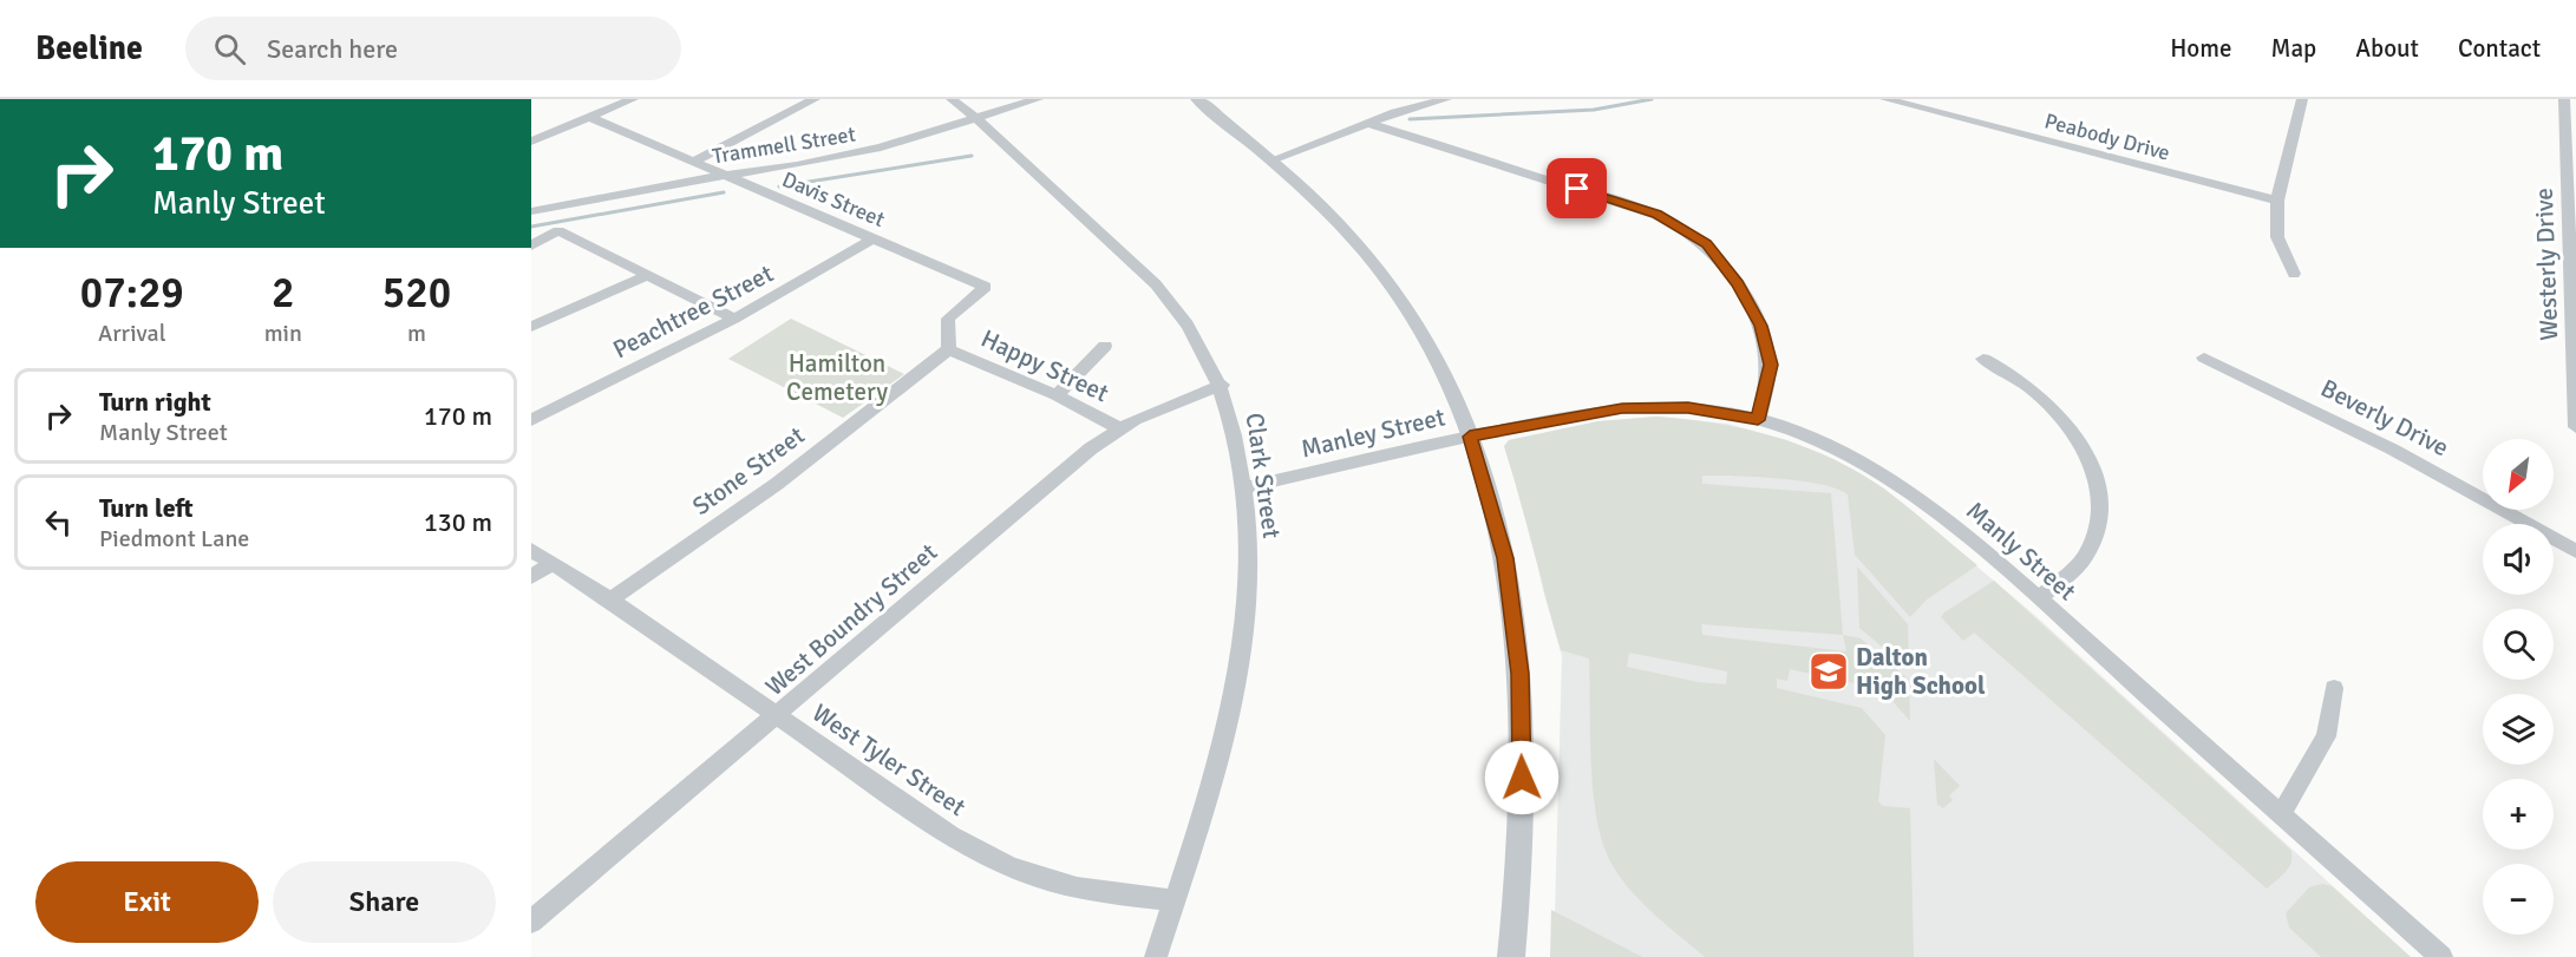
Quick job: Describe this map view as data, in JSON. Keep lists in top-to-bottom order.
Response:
{
  "streets": {
    "street": [
      "Peabody Drive",
      "Trammell Street",
      "Davis Street",
      "Westerly Drive",
      "Peachtree Street",
      "Happy Street",
      "Beverly Drive",
      "Manley Street",
      "Stone Street",
      "Clark Street",
      "Manly Street",
      "West Boundry Street",
      "West Tyler Street"
    ]
  },
  "crossings": [
    ["Trammell Street", "Davis Street"],
    ["Trammell Street", "Clark Street"],
    ["Davis Street", "Peachtree Street"],
    ["Davis Street", "Happy Street"],
    ["Davis Street", "Stone Street"],
    ["Happy Street", "Stone Street"],
    ["Happy Street", "West Boundry Street"],
    ["Manley Street", "Clark Street"],
    ["Manley Street", "Manly Street"],
    ["Stone Street", "West Tyler Street"],
    ["Clark Street", "West Boundry Street"],
    ["Clark Street", "West Tyler Street"],
    ["West Boundry Street", "West Tyler Street"]
  ],
  "parks": ["Hamilton Cemetery"],
  "places": {
    "school or university": ["Dalton High School"]
  },
  "north": "bottom left",
  "page": {
    "header": "Beeline",
    "search": "Search here",
    "nav": [
      "Home",
      "Map",
      "About",
      "Contact"
    ],
    "turn": ["170 m", "Manly Street"],
    "eta": [
      "07:29",
      "Arrival",
      "2",
      "min",
      "520",
      "m"
    ],
    "list": [
      {
        "name": "Turn right",
        "note": "Manly Street",
        "value": "170 m"
      },
      {
        "name": "Turn left",
        "note": "Piedmont Lane",
        "value": "130 m"
      }
    ],
    "map_buttons": ["+", "−"],
    "buttons": ["Exit", "Share"]
  }
}
